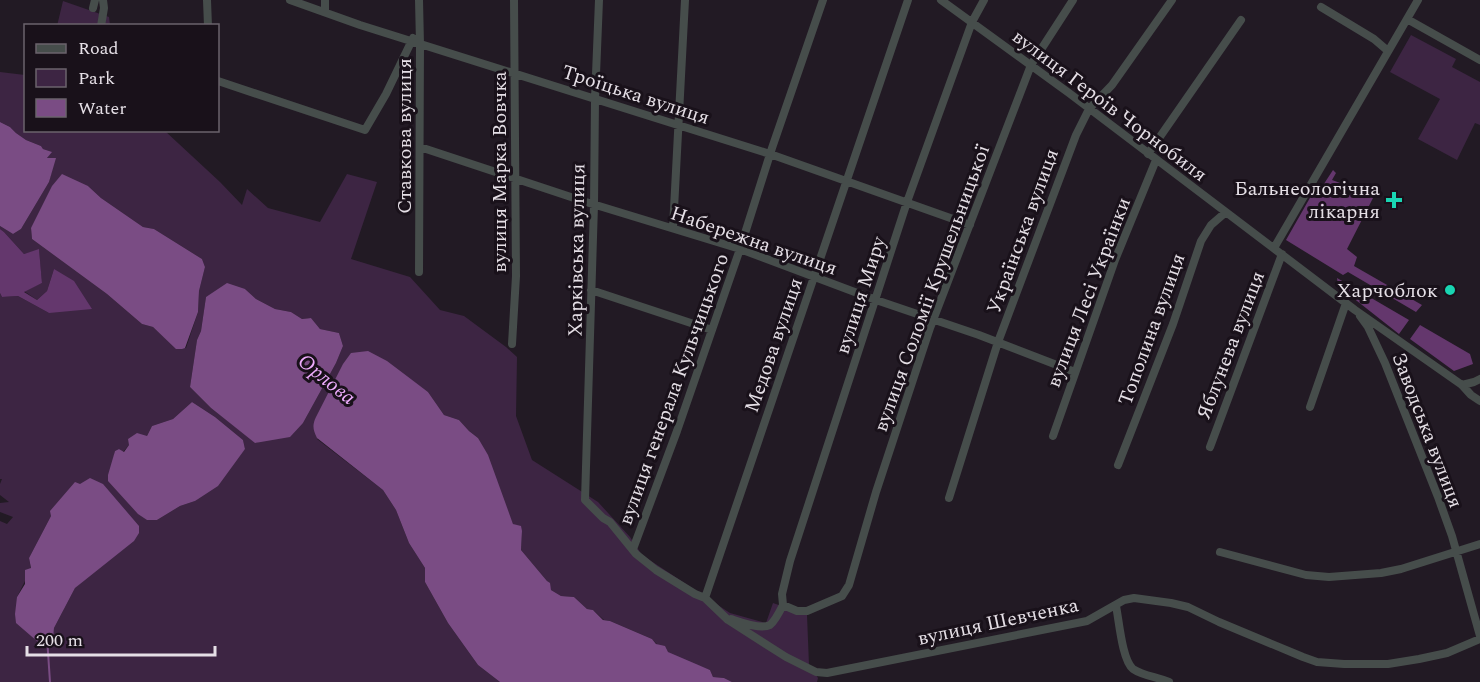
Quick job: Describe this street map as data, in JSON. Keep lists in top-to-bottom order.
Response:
{
  "streets": {
    "street": [
      "Троїцька вулиця",
      "вулиця Героїв Чорнобиля",
      "Ставкова вулиця",
      "вулиця Марка Вовчка",
      "Українська вулиця",
      "Набережна вулиця",
      "Харківська вулиця",
      "вулиця Соломії Крушельницької",
      "вулиця Лесі Українки",
      "вулиця Миру",
      "Тополина вулиця",
      "Медова вулиця",
      "Яблунева вулиця",
      "вулиця генерала Кульчицького",
      "Заводська вулиця",
      "вулиця Шевченка"
    ]
  },
  "crossings": [
    ["Троїцька вулиця", "Ставкова вулиця"],
    ["Троїцька вулиця", "вулиця Марка Вовчка"],
    ["Троїцька вулиця", "Харківська вулиця"],
    ["Троїцька вулиця", "вулиця Соломії Крушельницької"],
    ["Троїцька вулиця", "вулиця Миру"],
    ["Троїцька вулиця", "Медова вулиця"],
    ["Троїцька вулиця", "вулиця генерала Кульчицького"],
    ["вулиця Героїв Чорнобиля", "Українська вулиця"],
    ["вулиця Героїв Чорнобиля", "вулиця Соломії Крушельницької"],
    ["вулиця Героїв Чорнобиля", "вулиця Лесі Українки"],
    ["вулиця Героїв Чорнобиля", "вулиця Миру"],
    ["вулиця Героїв Чорнобиля", "Тополина вулиця"],
    ["вулиця Героїв Чорнобиля", "Яблунева вулиця"],
    ["вулиця Героїв Чорнобиля", "Заводська вулиця"],
    ["Ставкова вулиця", "Набережна вулиця"],
    ["вулиця Марка Вовчка", "Набережна вулиця"],
    ["Українська вулиця", "Набережна вулиця"],
    ["Набережна вулиця", "Харківська вулиця"],
    ["Набережна вулиця", "вулиця Соломії Крушельницької"],
    ["Набережна вулиця", "вулиця Лесі Українки"],
    ["Набережна вулиця", "вулиця Миру"],
    ["Набережна вулиця", "Медова вулиця"],
    ["Набережна вулиця", "вулиця генерала Кульчицького"],
    ["Харківська вулиця", "вулиця генерала Кульчицького"],
    ["вулиця Соломії Крушельницької", "вулиця Миру"],
    ["Заводська вулиця", "вулиця Шевченка"]
  ],
  "water": ["Орлова"],
  "places": {
    "health": ["Бальнеологічна лікарня"],
    "other": ["Харчоблок"]
  },
  "legend": ["Road", "Park", "Water"],
  "scale_bar": "200 m"
}
